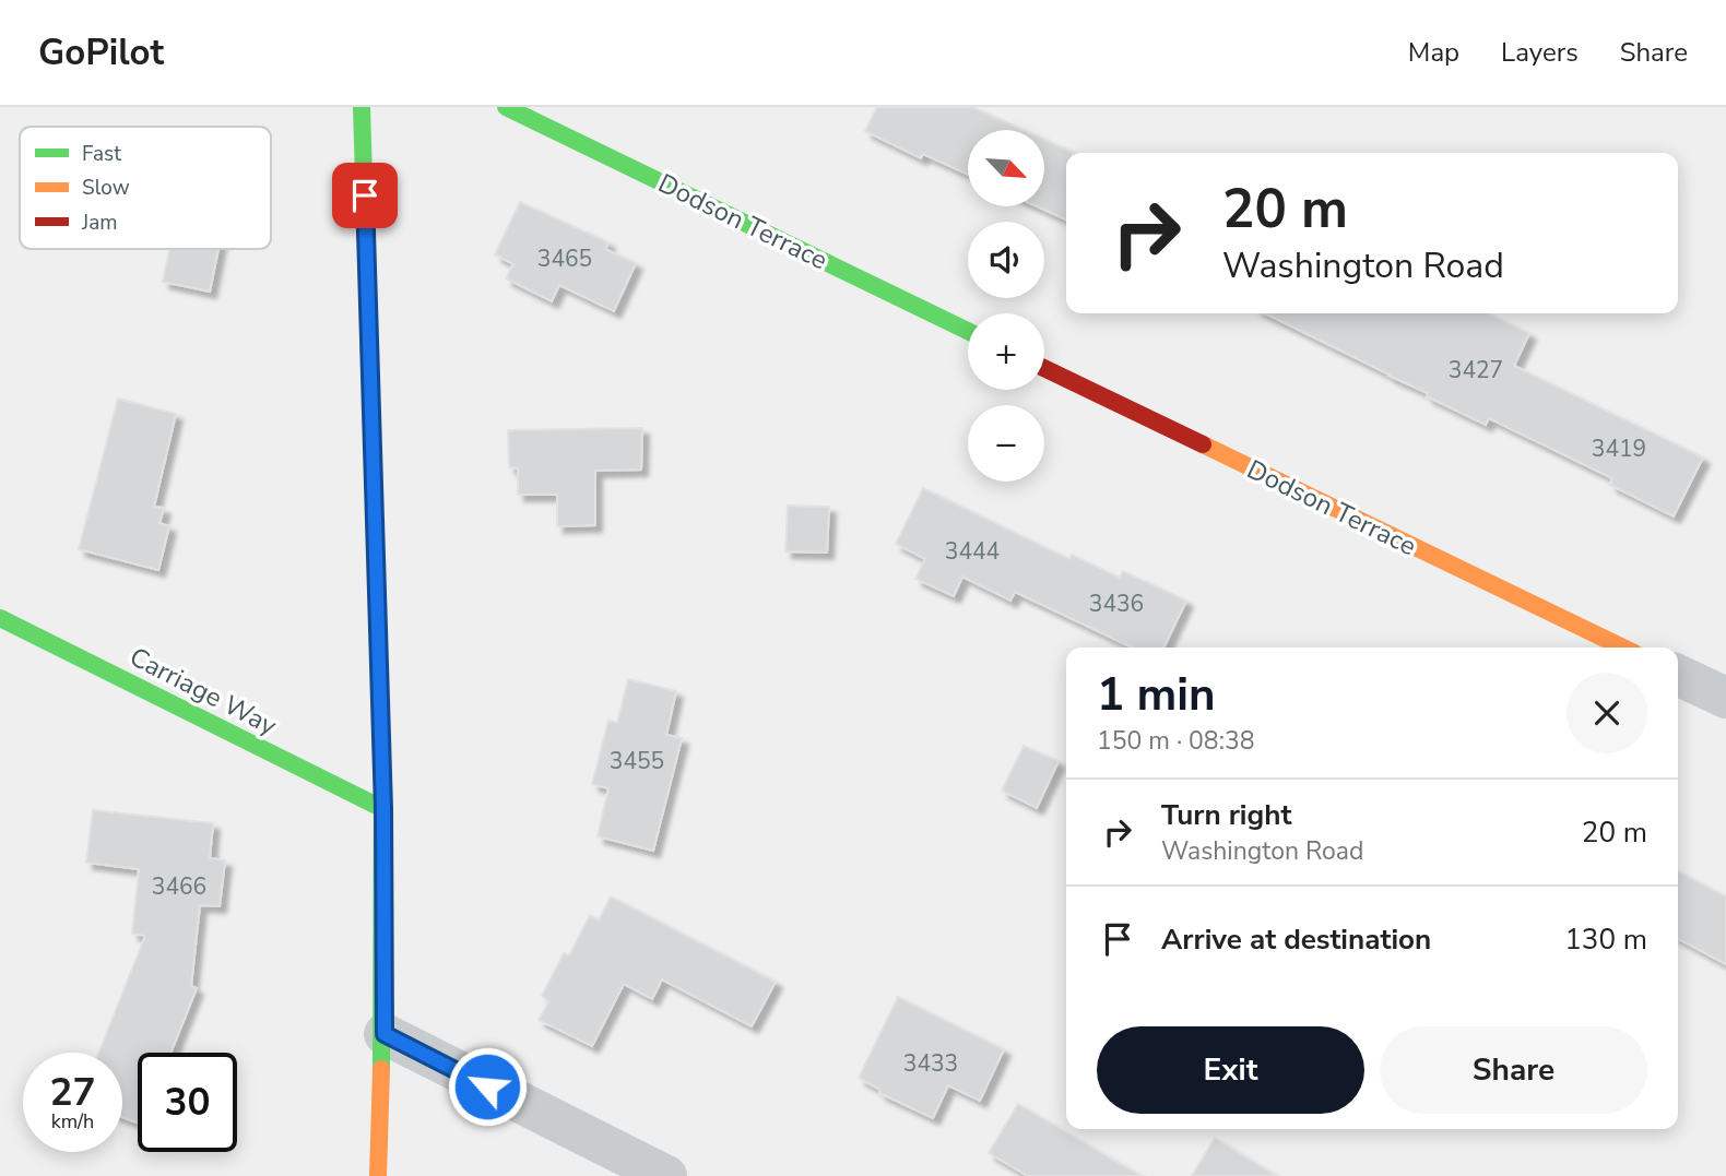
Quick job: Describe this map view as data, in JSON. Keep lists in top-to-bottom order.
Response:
{
  "streets": {
    "street": ["Dodson Terrace", "Carriage Way"]
  },
  "house_numbers": [
    "3465",
    "3427",
    "3419",
    "3444",
    "3436",
    "3455",
    "3466",
    "3433"
  ],
  "legend": ["Fast", "Slow", "Jam"],
  "north": "bottom right",
  "page": {
    "header": "GoPilot",
    "nav": ["Map", "Layers", "Share"],
    "map_buttons": ["+", "−"],
    "turn": ["20 m", "Washington Road"],
    "heading": ["1 min", "150 m · 08:38"],
    "list": [
      {
        "name": "Turn right",
        "note": "Washington Road",
        "value": "20 m"
      },
      {
        "name": "Arrive at destination",
        "value": "130 m"
      }
    ],
    "buttons": ["Exit", "Share"],
    "speed": "27 km/h",
    "limit": "30"
  }
}
